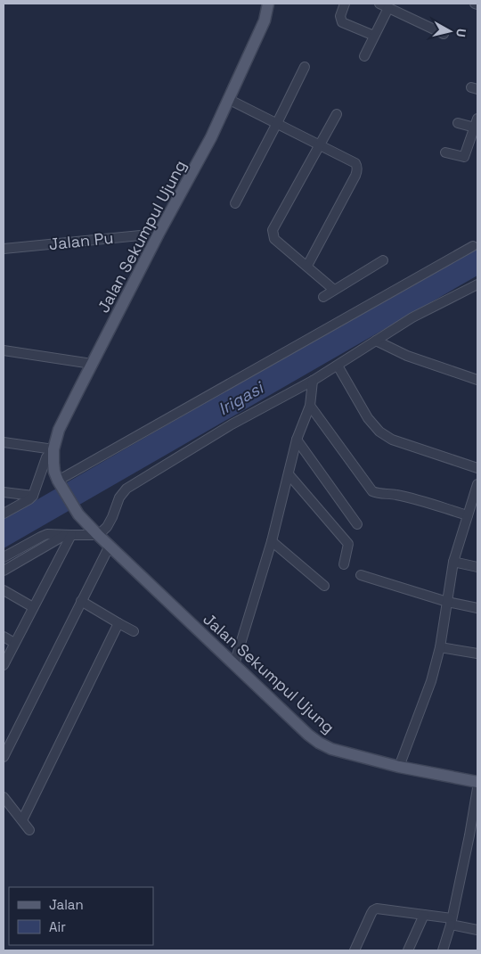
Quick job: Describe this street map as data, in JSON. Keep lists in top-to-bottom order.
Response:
{
  "streets": {
    "main road": ["Jalan Sekumpul Ujung"],
    "street": ["Jalan Pu"]
  },
  "crossings": [
    ["Jalan Sekumpul Ujung", "Jalan Pu"]
  ],
  "water": ["Irigasi"],
  "legend": ["Jalan", "Air"],
  "north": "right"
}
